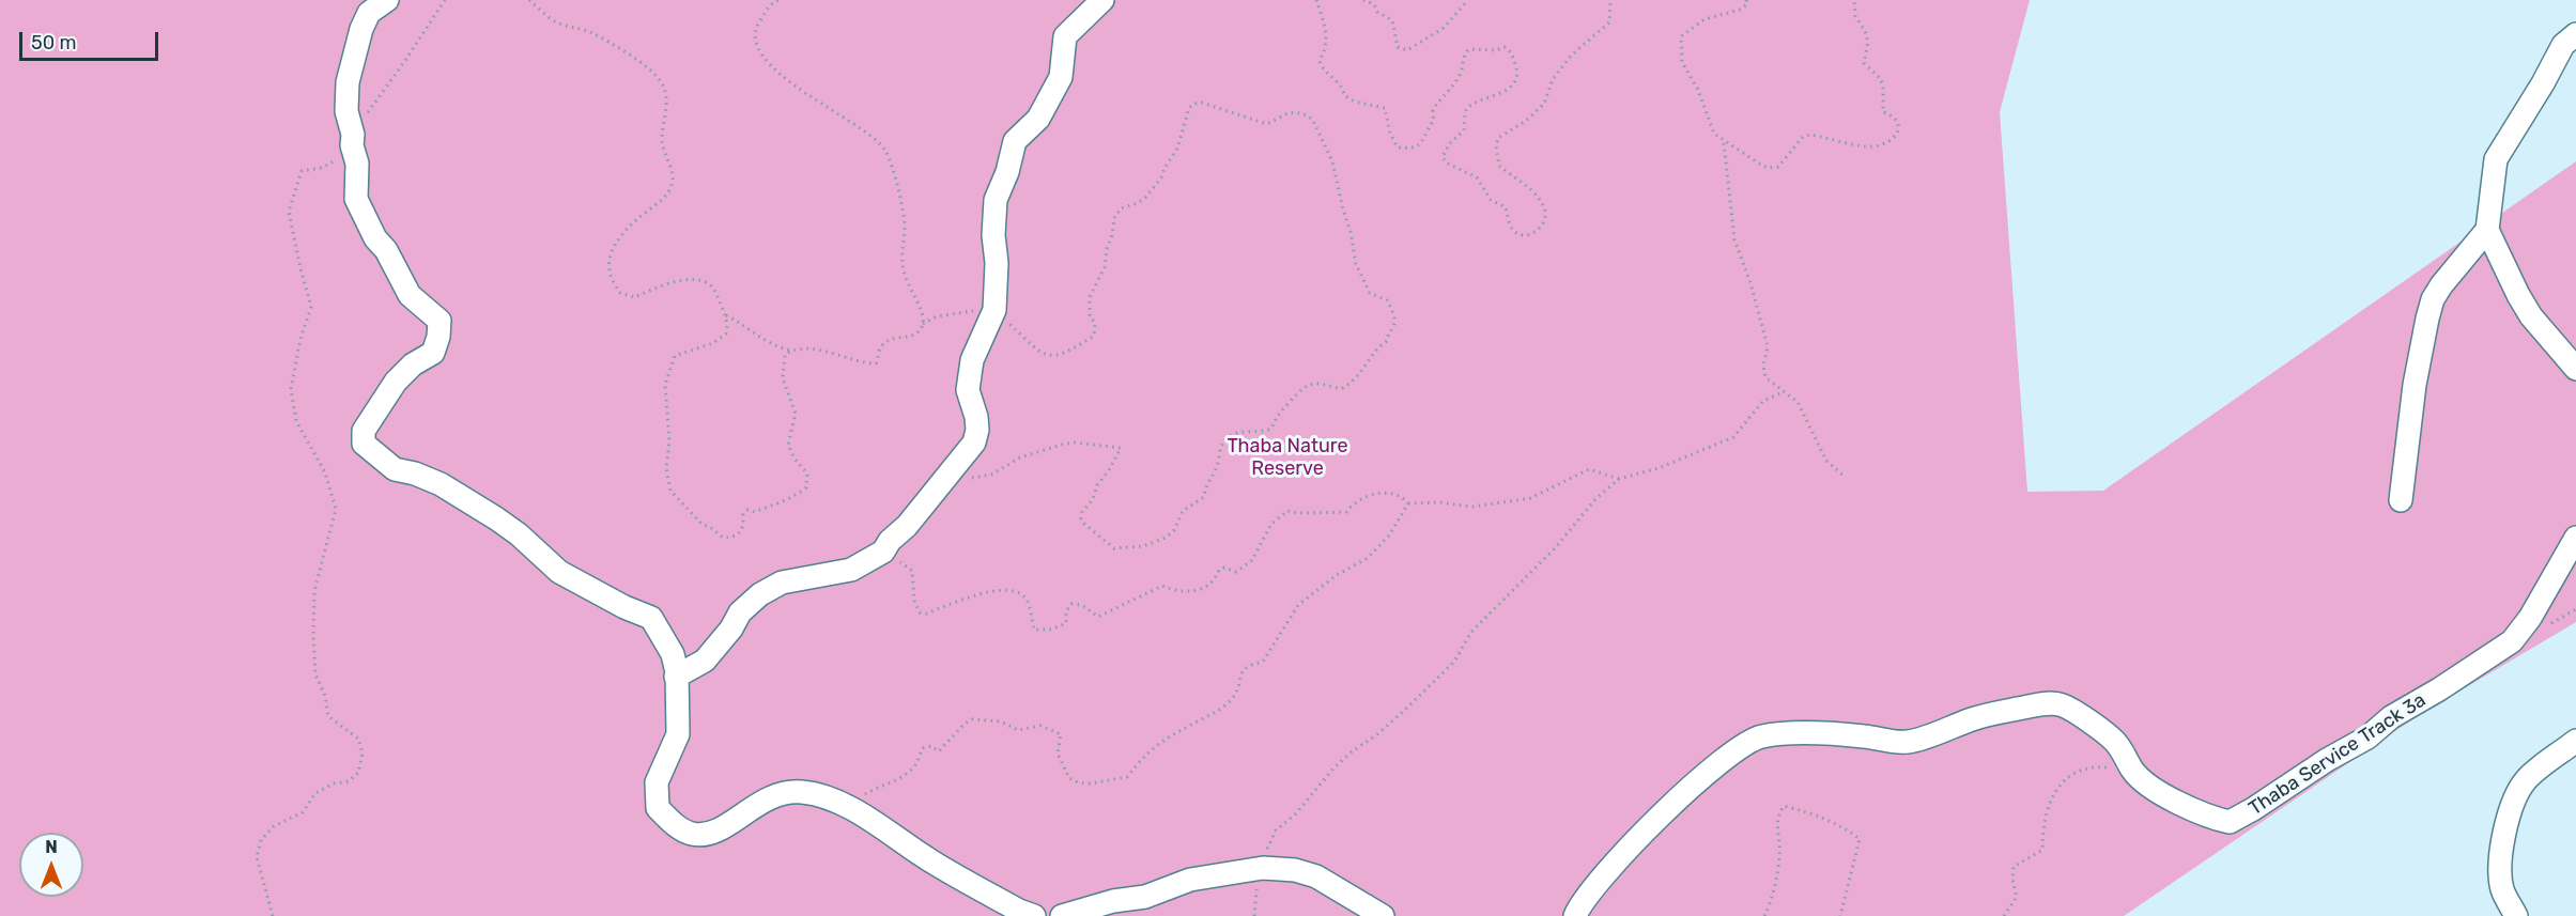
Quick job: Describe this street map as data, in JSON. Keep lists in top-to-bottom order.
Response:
{
  "streets": {
    "street": ["Thaba Service Track 3a"]
  },
  "parks": ["Thaba Nature Reserve"],
  "scale_bar": "50 m",
  "north": "top"
}
